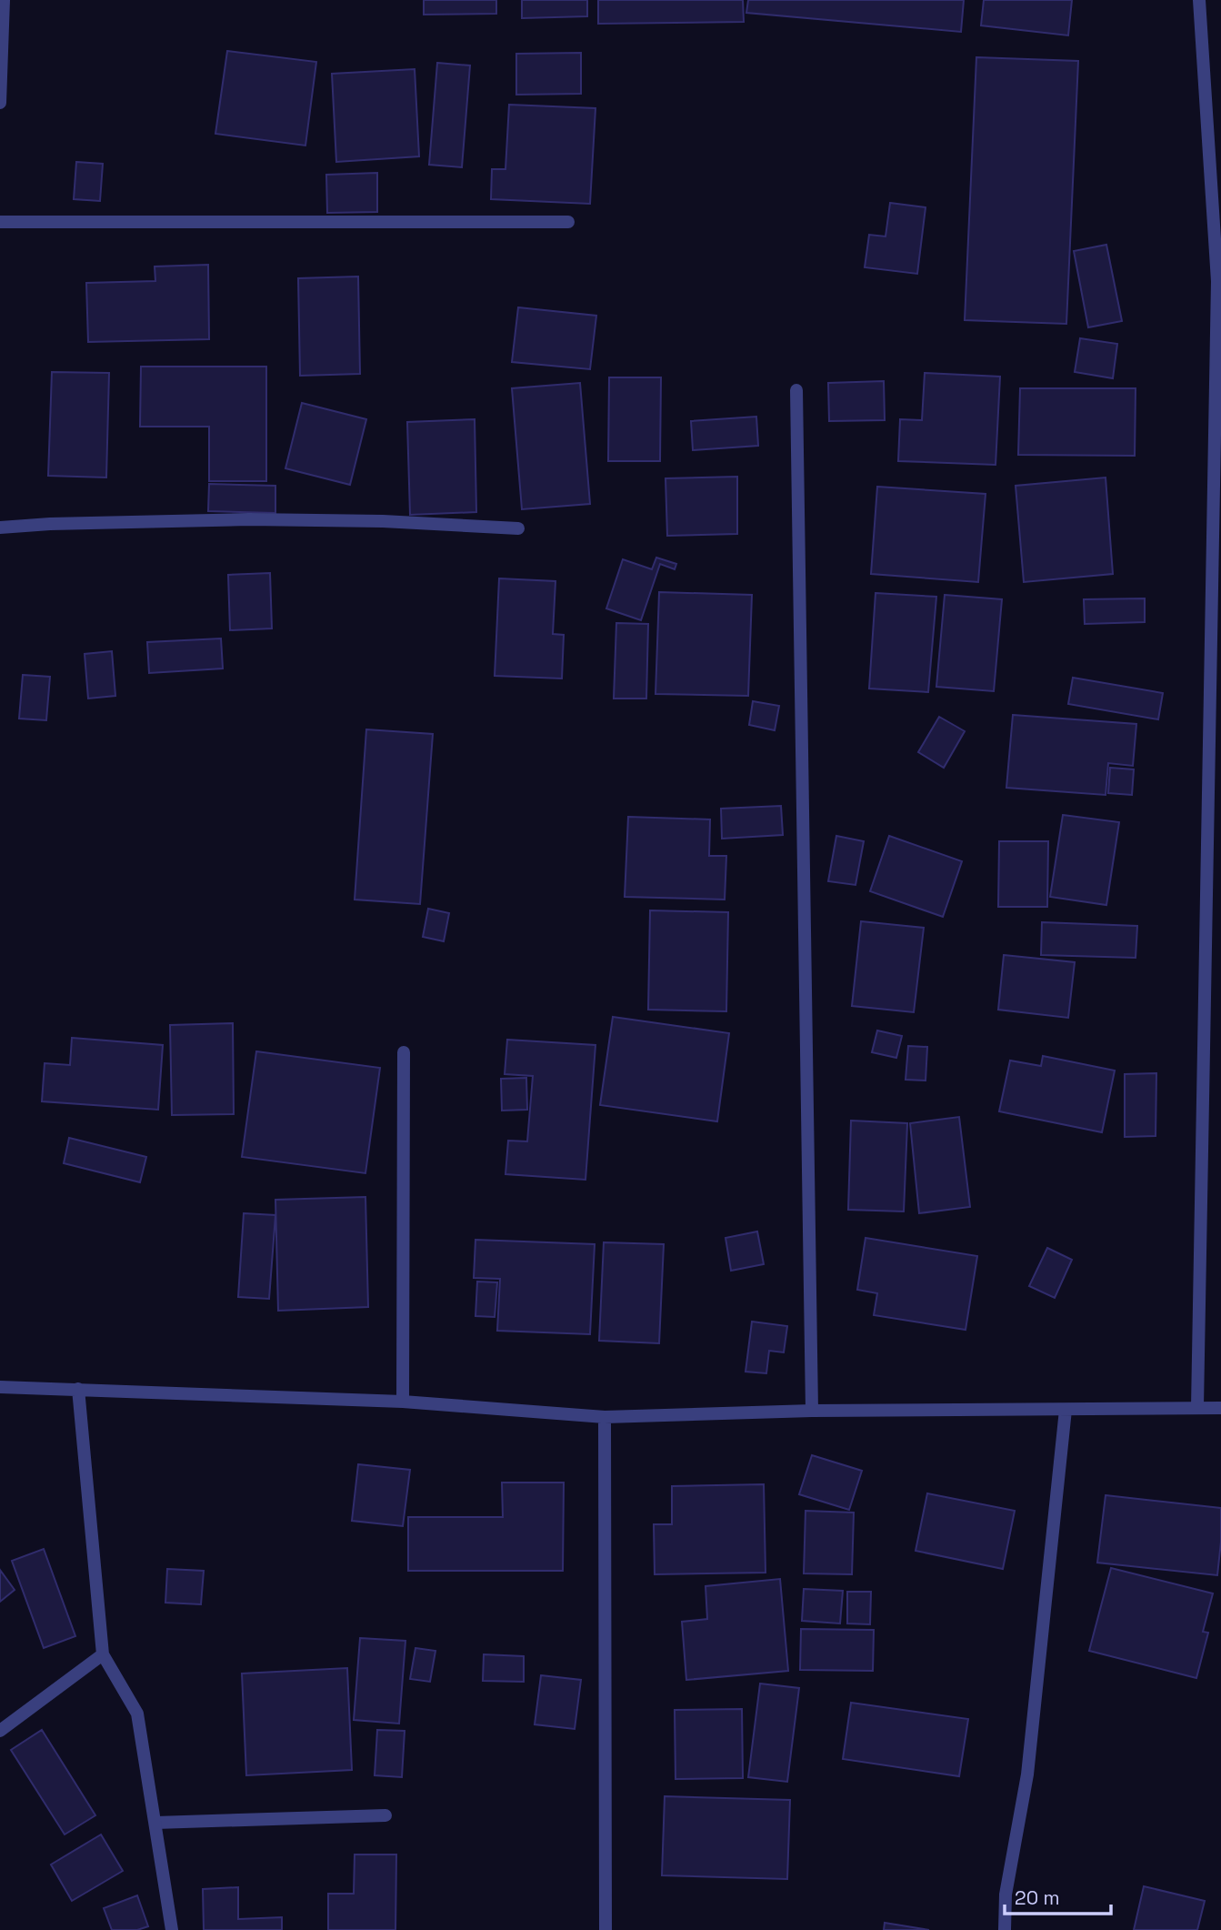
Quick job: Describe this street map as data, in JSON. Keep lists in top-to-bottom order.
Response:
{
  "scale_bar": "20 m"
}
